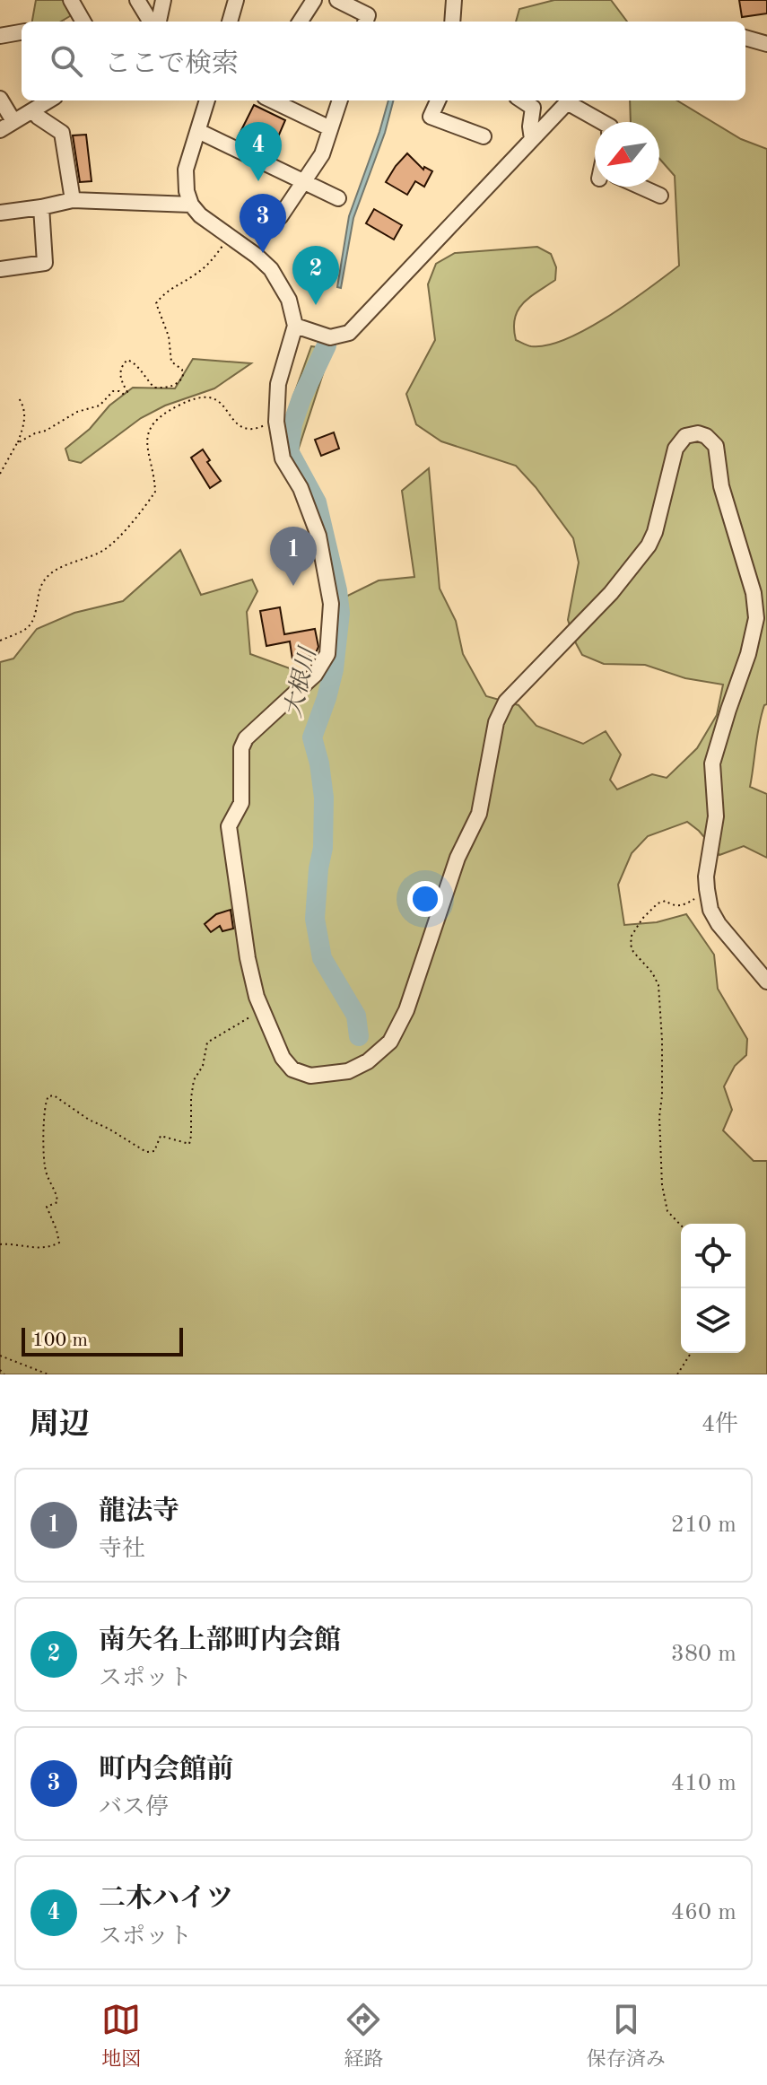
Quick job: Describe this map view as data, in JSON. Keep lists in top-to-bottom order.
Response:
{
  "water": ["大根川"],
  "scale_bar": "100 m",
  "north": "bottom left",
  "page": {
    "search": "ここで検索",
    "pins": [
      "4",
      "3",
      "2",
      "1"
    ],
    "scale": "100 m",
    "heading": ["周辺", "4件"],
    "list": [
      {
        "mark": "1",
        "name": "龍法寺",
        "note": "寺社",
        "value": "210 m"
      },
      {
        "mark": "2",
        "name": "南矢名上部町内会館",
        "note": "スポット",
        "value": "380 m"
      },
      {
        "mark": "3",
        "name": "町内会館前",
        "note": "バス停",
        "value": "410 m"
      },
      {
        "mark": "4",
        "name": "二木ハイツ",
        "note": "スポット",
        "value": "460 m"
      }
    ],
    "nav": ["地図", "経路", "保存済み"]
  }
}
